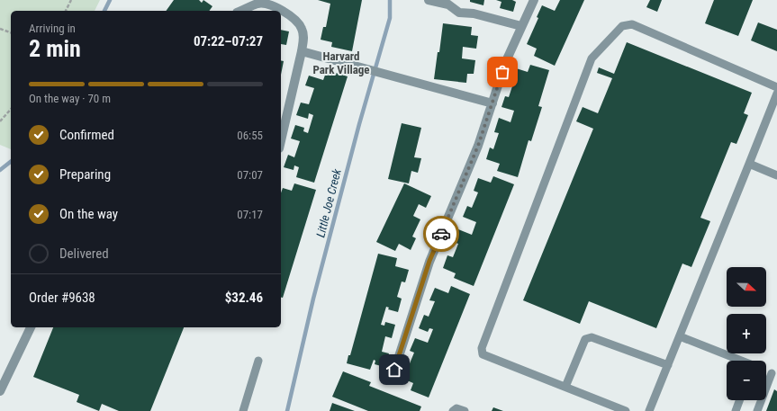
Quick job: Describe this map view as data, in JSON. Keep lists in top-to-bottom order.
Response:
{
  "districts": ["Harvard Park Village"],
  "water": ["Little Joe Creek"],
  "north": "right",
  "page": {
    "heading": ["2 min", "Arriving in", "07:22–07:27"],
    "panel": ["Order #9638", "$32.46"],
    "bar": "On the way · 70 m",
    "list": [
      ["Confirmed", "06:55"],
      ["Preparing", "07:07"],
      ["On the way", "07:17"],
      "Delivered"
    ],
    "map_buttons": ["+", "−"]
  }
}
